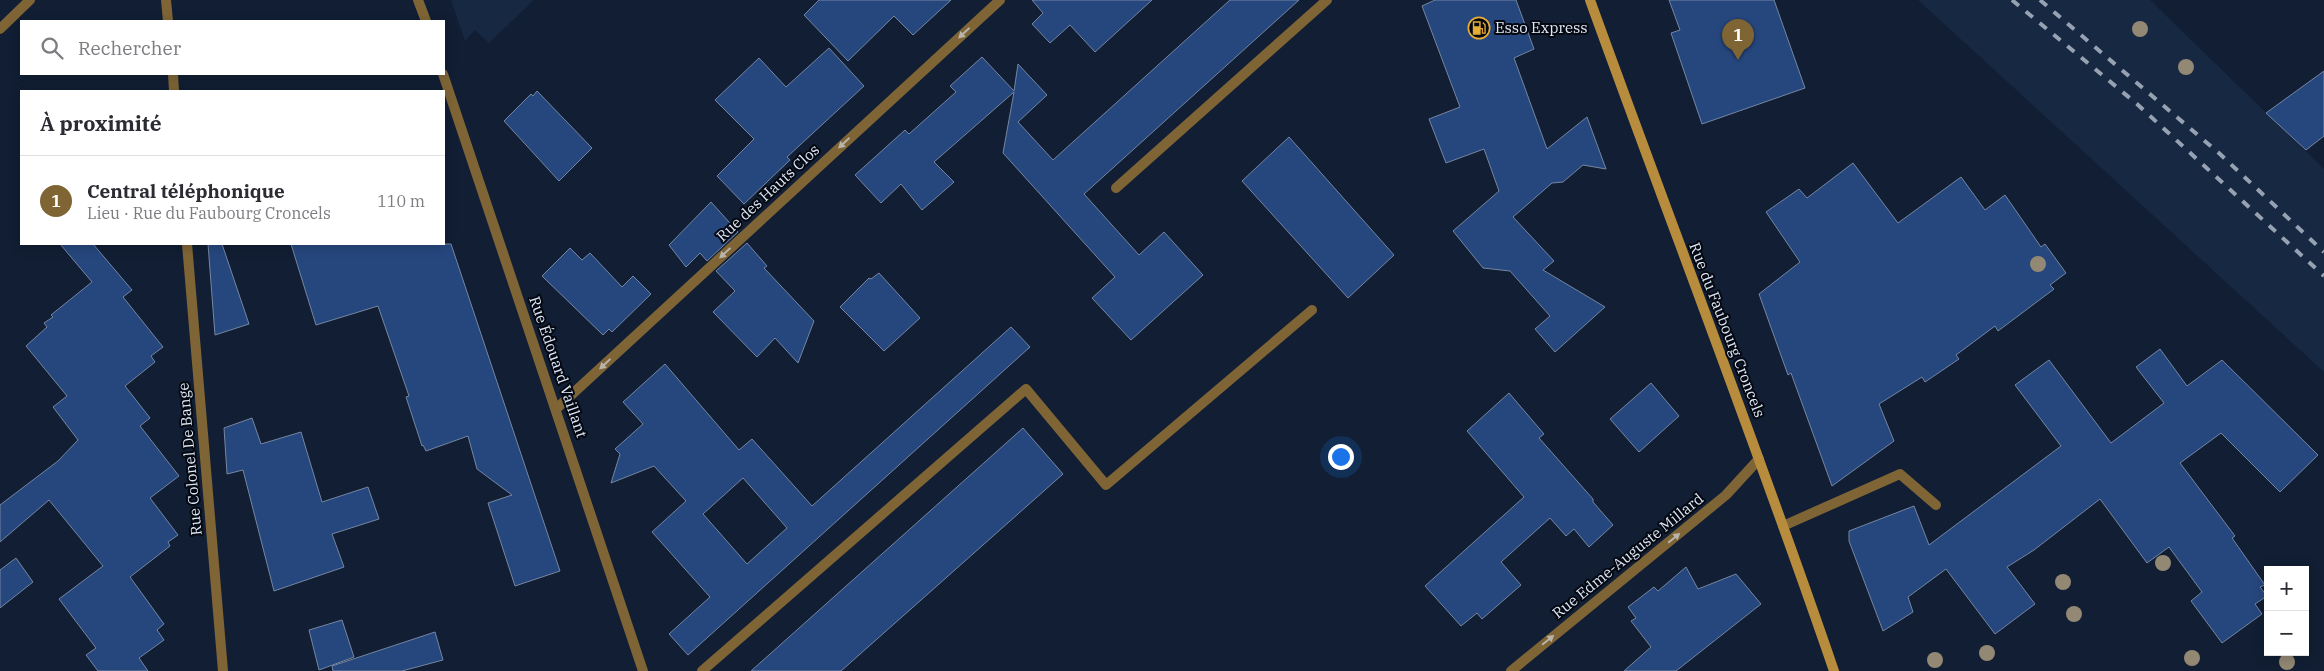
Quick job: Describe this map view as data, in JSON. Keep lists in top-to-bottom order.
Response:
{
  "streets": {
    "main road": ["Rue du Faubourg Croncels"],
    "street": [
      "Rue des Hauts Clos",
      "Rue Édouard Vaillant",
      "Rue Colonel De Bange",
      "Rue Edme-Auguste Millard"
    ]
  },
  "crossings": [
    ["Rue des Hauts Clos", "Rue Édouard Vaillant"],
    ["Rue du Faubourg Croncels", "Rue Edme-Auguste Millard"]
  ],
  "one_way": ["Rue des Hauts Clos", "Rue Edme-Auguste Millard"],
  "places": {
    "fuel station": ["Esso Express"]
  },
  "page": {
    "pins": "1",
    "search": "Rechercher",
    "heading": "À proximité",
    "list": [
      {
        "mark": "1",
        "name": "Central téléphonique",
        "note": "Lieu · Rue du Faubourg Croncels",
        "value": "110 m"
      }
    ],
    "map_buttons": ["+", "−"]
  }
}
